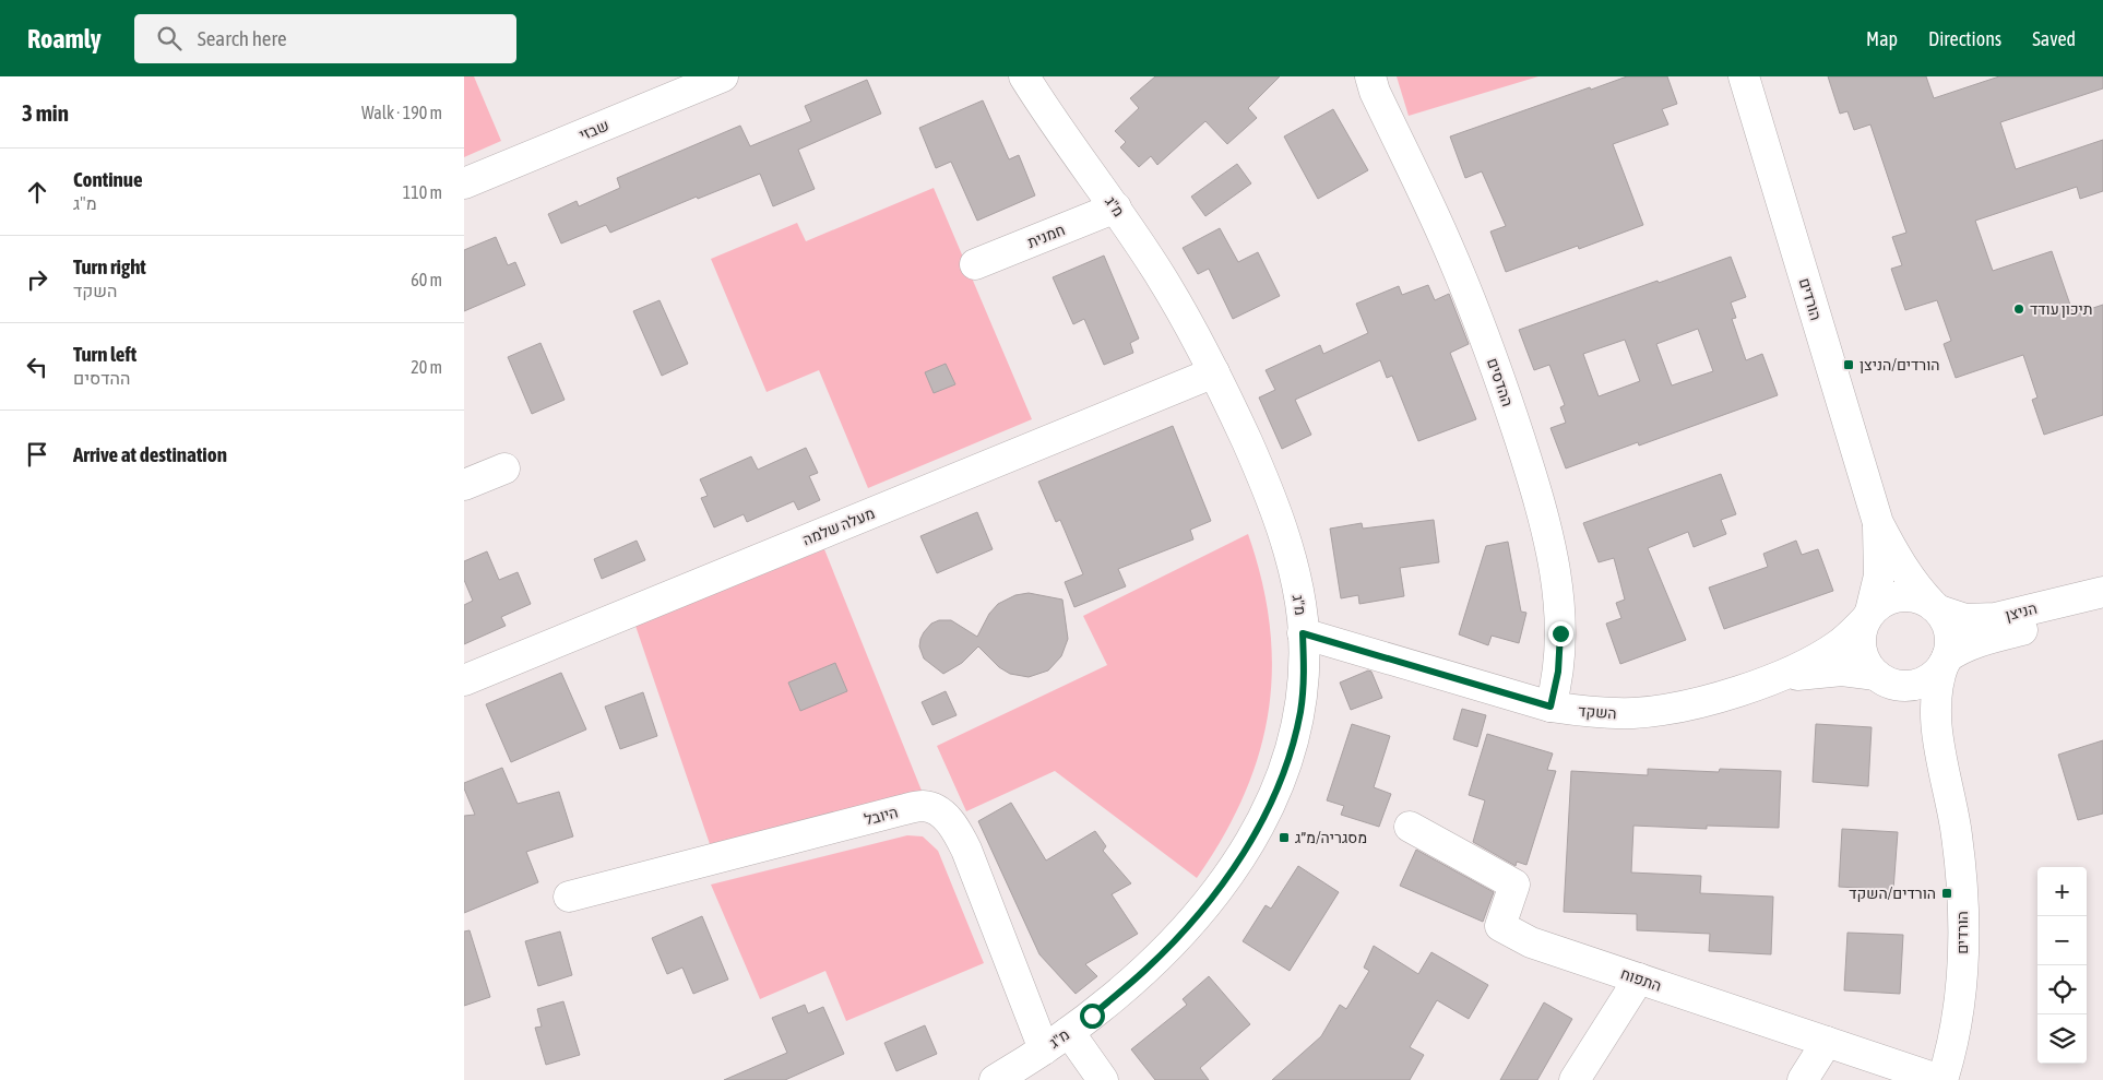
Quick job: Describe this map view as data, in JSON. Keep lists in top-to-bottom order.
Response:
{
  "streets": {
    "street": [
      "שבזי",
      "מ\"ג",
      "חמנית",
      "הורדים",
      "ההדסים",
      "מעלה שלמה",
      "הניצן",
      "השקד",
      "היובל",
      "התפוח"
    ]
  },
  "crossings": [
    ["מ\"ג", "חמנית"],
    ["מ\"ג", "מעלה שלמה"],
    ["מ\"ג", "השקד"],
    ["מ\"ג", "היובל"],
    ["הורדים", "הניצן"],
    ["הורדים", "השקד"],
    ["הורדים", "התפוח"],
    ["ההדסים", "השקד"],
    ["הניצן", "השקד"]
  ],
  "places": {
    "other": ["תיכון עודד"],
    "transit": ["הורדים/הניצן", "מסגריה/מ״ג", "הורדים/השקד"]
  },
  "page": {
    "header": "Roamly",
    "search": "Search here",
    "nav": ["Map", "Directions", "Saved"],
    "heading": ["3 min", "Walk · 190 m"],
    "list": [
      ["Continue", "מ\"ג", "110 m"],
      ["Turn right", "השקד", "60 m"],
      ["Turn left", "ההדסים", "20 m"],
      "Arrive at destination"
    ],
    "map_buttons": ["+", "−"]
  }
}
